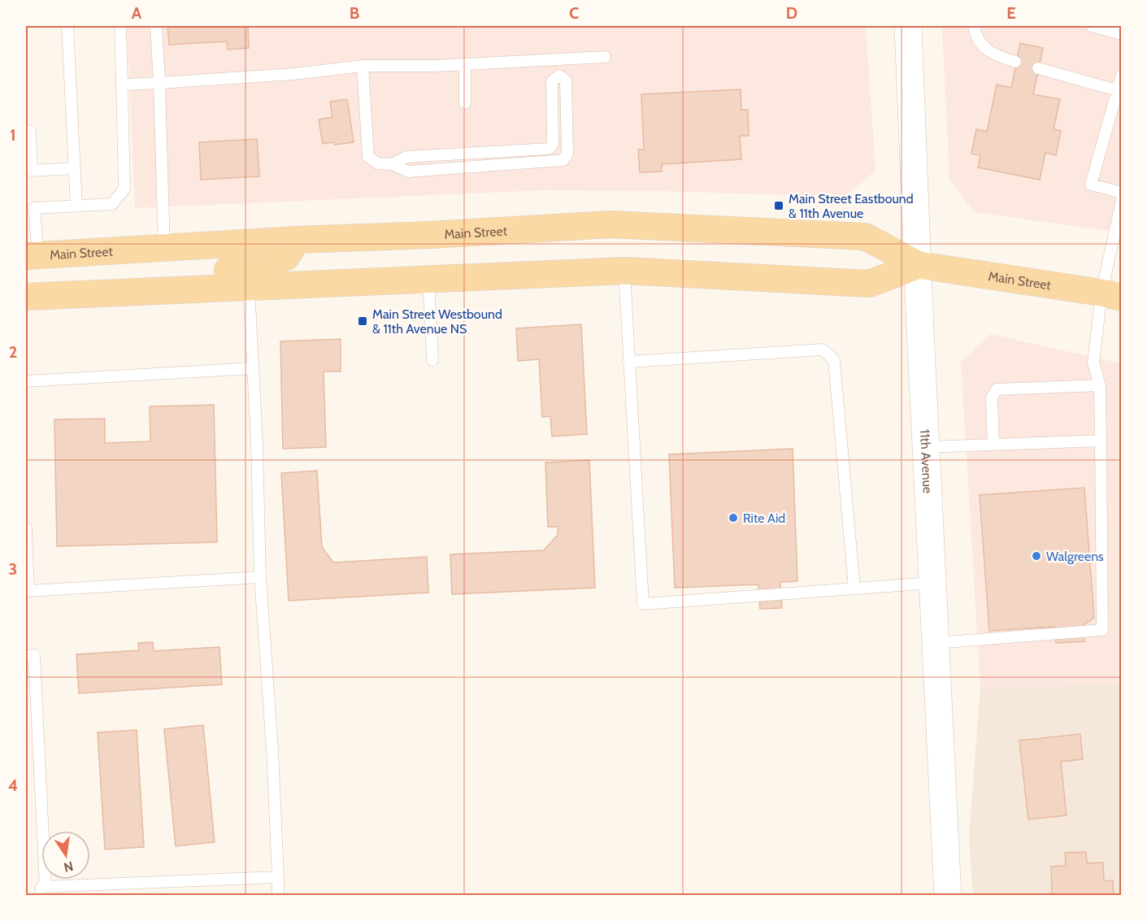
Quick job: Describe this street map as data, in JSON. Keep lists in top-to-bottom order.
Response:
{
  "streets": {
    "main road": ["Main Street", "11th Avenue"]
  },
  "crossings": [
    ["Main Street", "11th Avenue"]
  ],
  "places": {
    "transit": ["Main Street Eastbound & 11th Avenue", "Main Street Westbound & 11th Avenue NS"],
    "other": ["Rite Aid", "Walgreens"]
  },
  "north": "bottom",
  "grid": {
    "columns": [
      "A",
      "B",
      "C",
      "D",
      "E"
    ],
    "rows": [
      "1",
      "2",
      "3",
      "4"
    ]
  }
}
